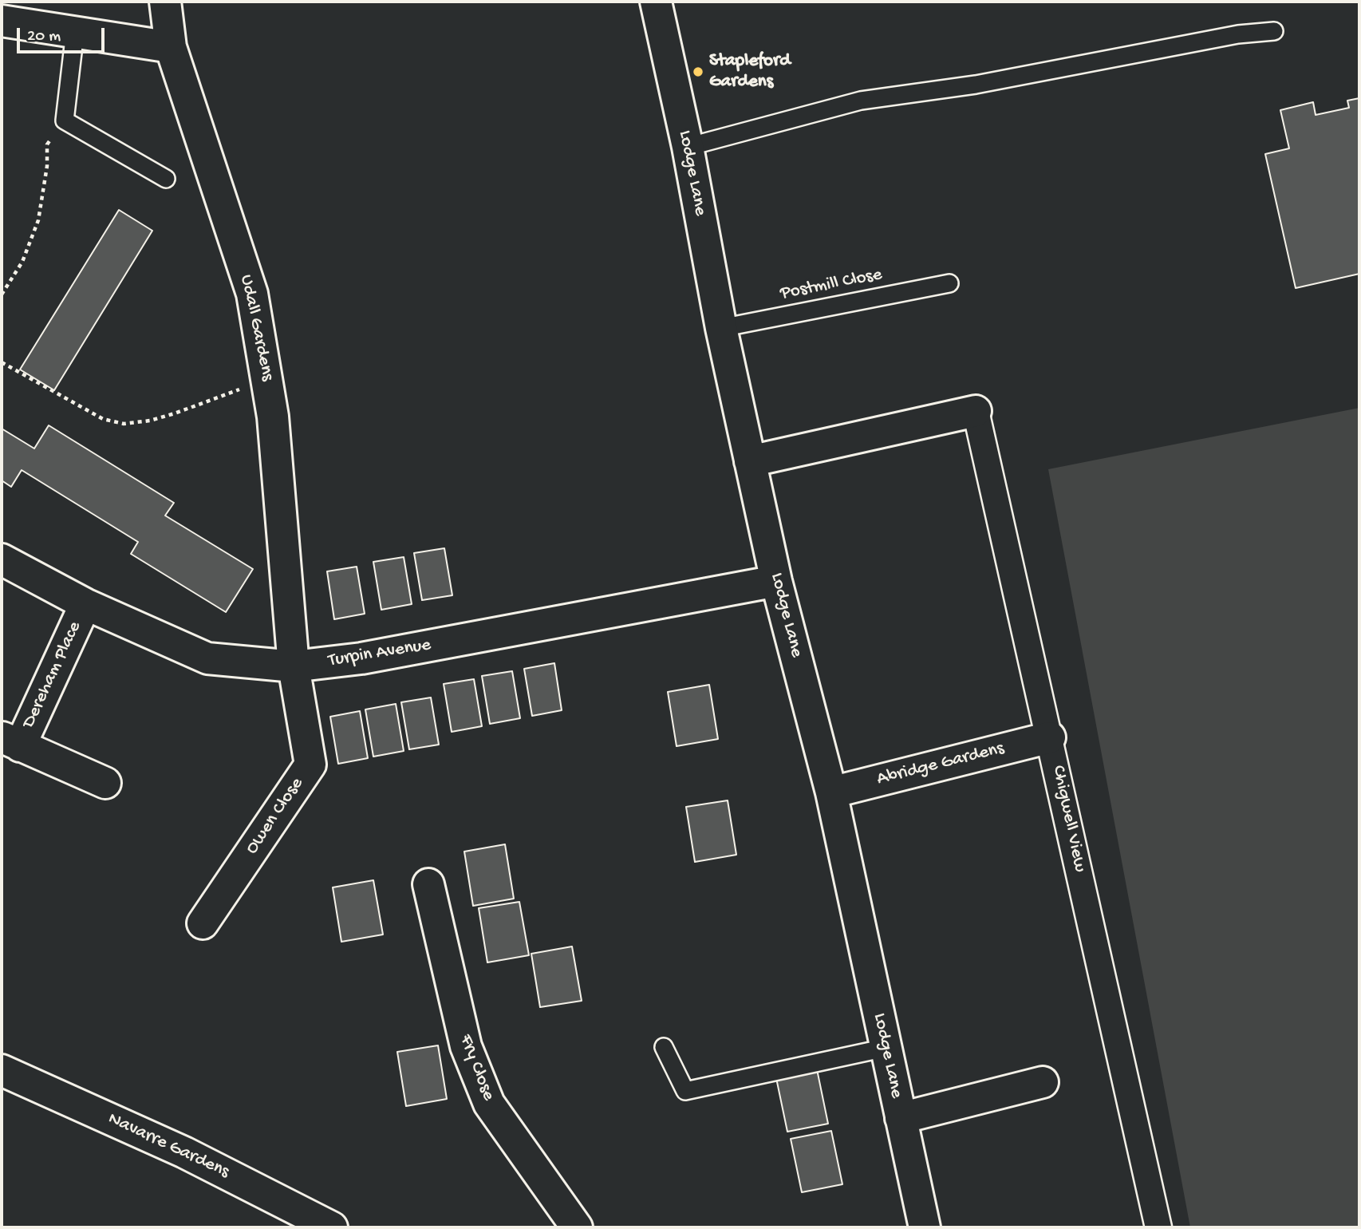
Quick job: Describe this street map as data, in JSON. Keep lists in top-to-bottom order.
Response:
{
  "streets": {
    "street": [
      "Lodge Lane",
      "Udall Gardens",
      "Turpin Avenue",
      "Dereham Place",
      "Abridge Gardens",
      "Owen Close",
      "Chigwell View",
      "Fry Close",
      "Navarre Gardens"
    ],
    "lane": ["Postmill Close"]
  },
  "crossings": [
    ["Lodge Lane", "Postmill Close"],
    ["Lodge Lane", "Turpin Avenue"],
    ["Lodge Lane", "Abridge Gardens"],
    ["Udall Gardens", "Turpin Avenue"],
    ["Udall Gardens", "Owen Close"],
    ["Turpin Avenue", "Dereham Place"],
    ["Turpin Avenue", "Owen Close"],
    ["Abridge Gardens", "Chigwell View"]
  ],
  "places": ["Stapleford Gardens"],
  "scale_bar": "20 m"
}
